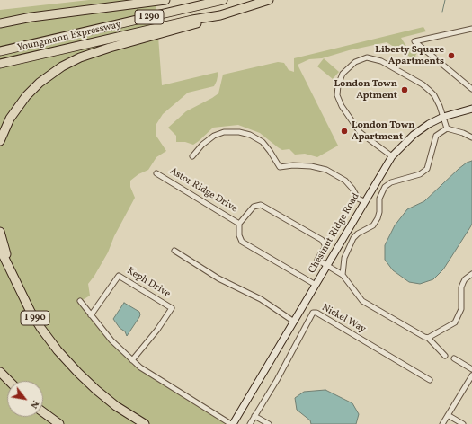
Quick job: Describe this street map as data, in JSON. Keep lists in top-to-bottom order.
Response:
{
  "streets": {
    "highway": ["I 290", "Youngmann Expressway", "I 990"],
    "street": [
      "Astor Ridge Drive",
      "Chestnut Ridge Road",
      "Keph Drive",
      "Nickel Way"
    ]
  },
  "crossings": [
    ["Astor Ridge Drive", "Chestnut Ridge Road"]
  ],
  "places": ["Liberty Square Apartments", "London Town Aptment", "London Town Apartment"],
  "north": "bottom right"
}
